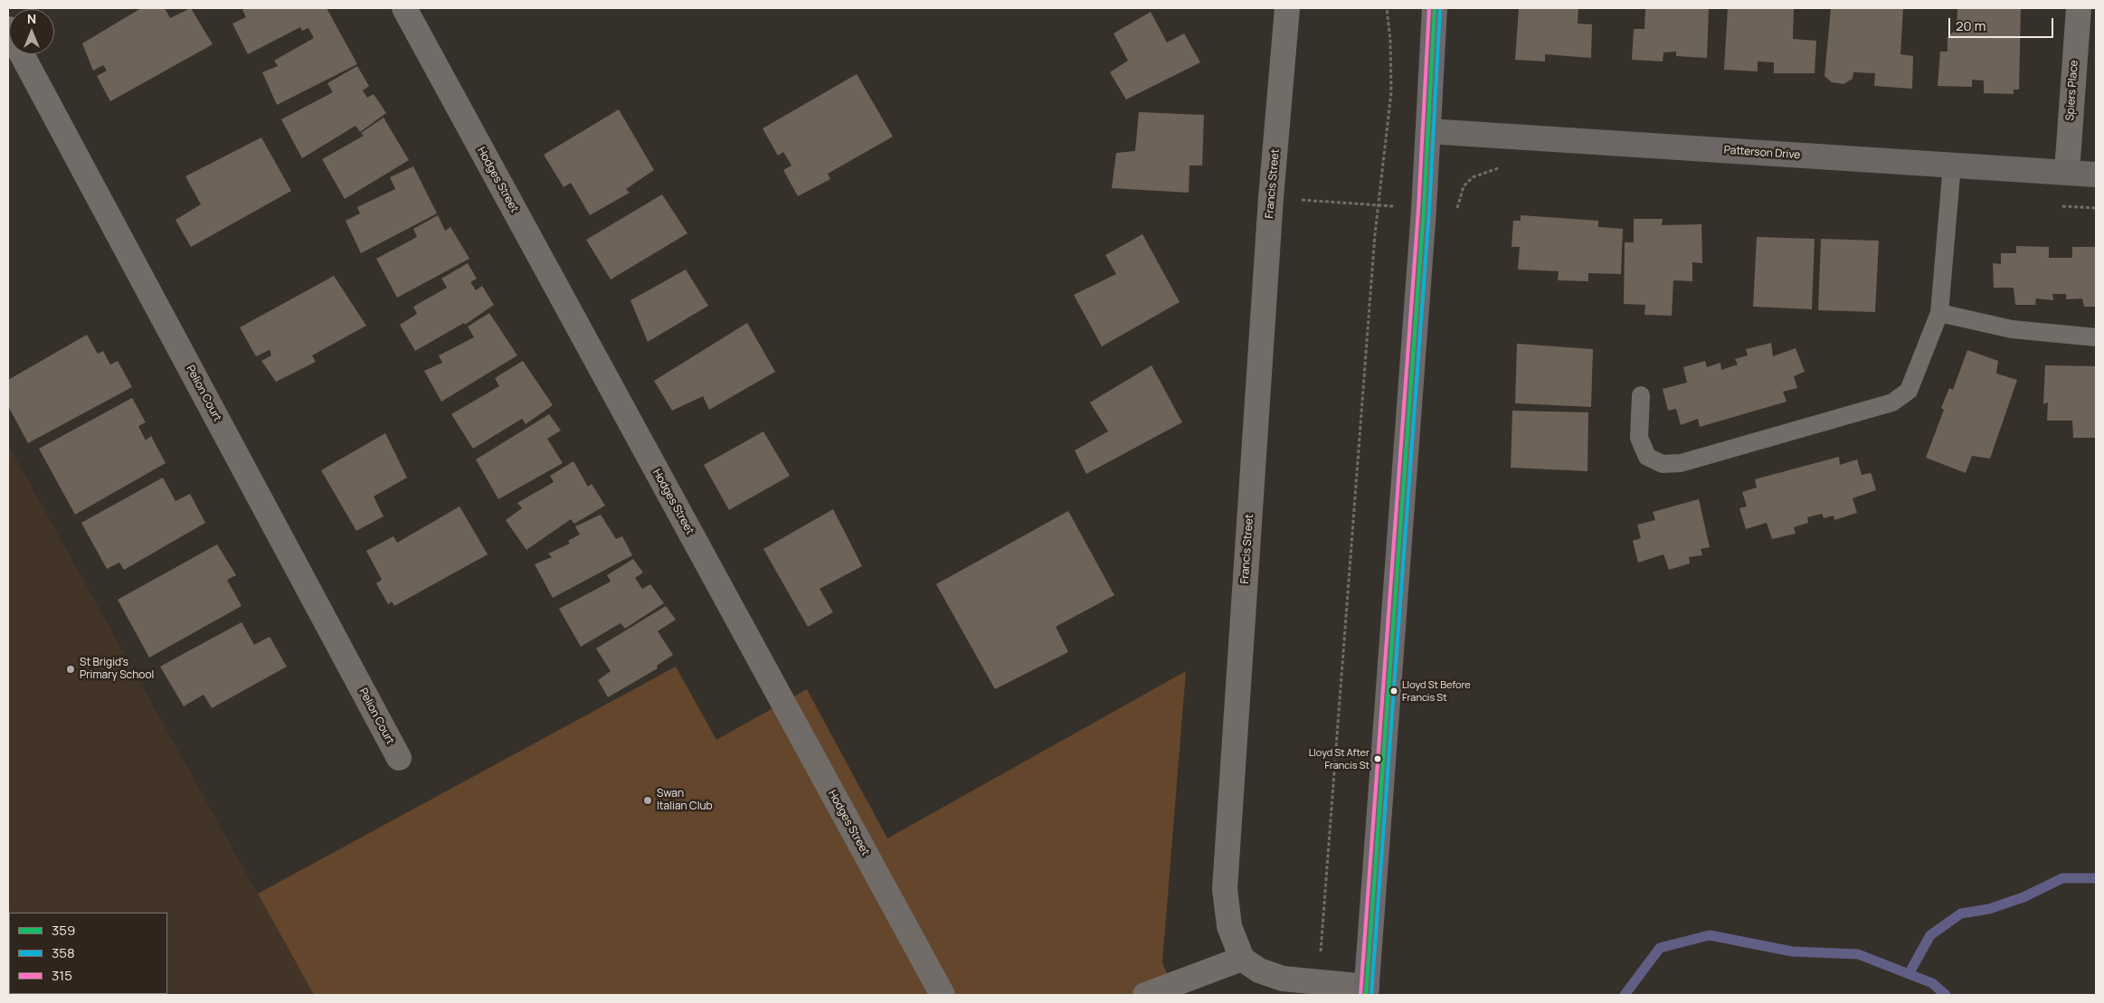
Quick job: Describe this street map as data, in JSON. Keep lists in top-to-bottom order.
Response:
{
  "streets": {
    "street": [
      "Spiers Place",
      "Patterson Drive",
      "Hodges Street",
      "Francis Street",
      "Pelion Court"
    ]
  },
  "crossings": [
    ["Spiers Place", "Patterson Drive"]
  ],
  "places": [
    "St Brigid's Primary School",
    "Lloyd St Before Francis St",
    "Lloyd St After Francis St",
    "Swan Italian Club"
  ],
  "lines": ["transit line 359", "transit line 358", "transit line 315"],
  "legend": ["359", "358", "315"],
  "scale_bar": "20 m",
  "north": "top"
}
